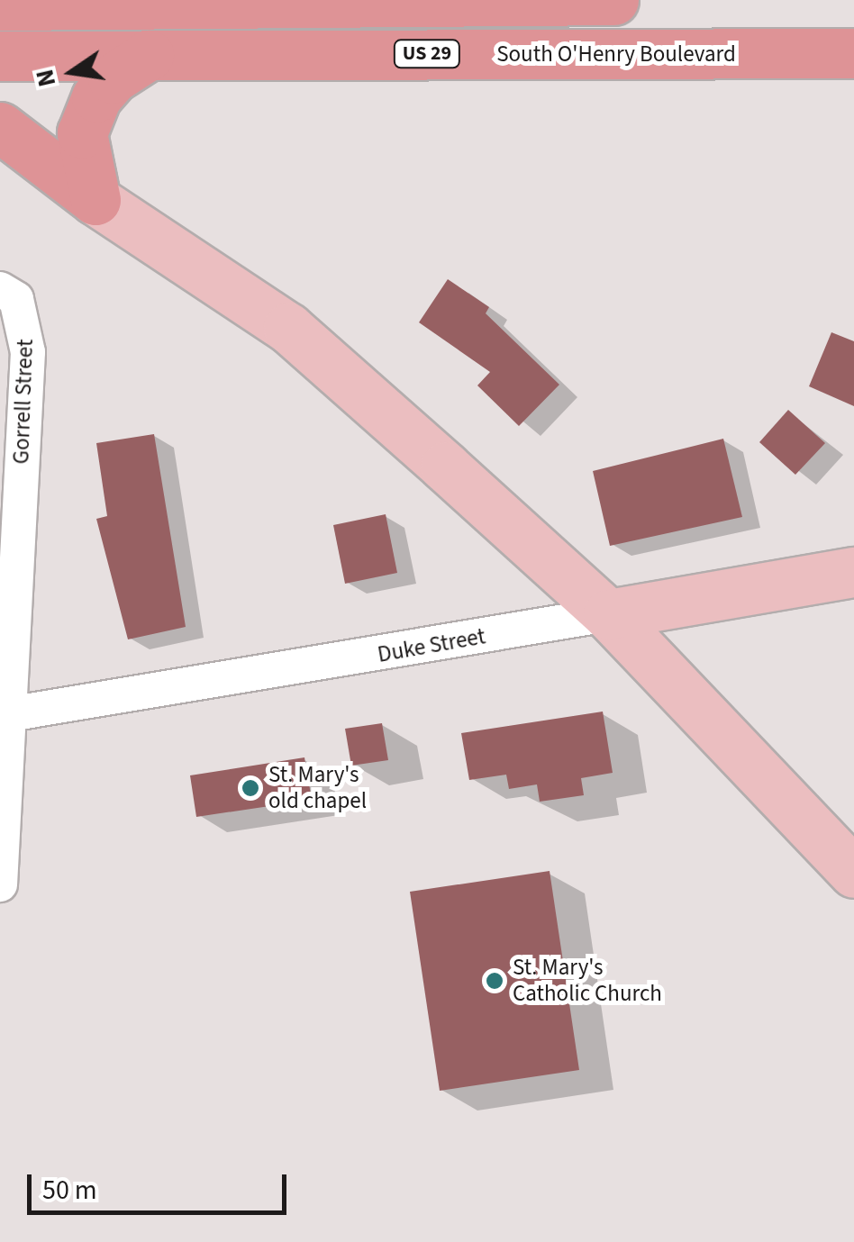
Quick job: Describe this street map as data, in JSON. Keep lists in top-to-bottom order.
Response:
{
  "streets": {
    "highway": ["US 29", "South O'Henry Boulevard"],
    "main road": ["Duke Street"],
    "street": ["Gorrell Street"]
  },
  "crossings": [
    ["Gorrell Street", "Duke Street"]
  ],
  "places": ["St. Mary's old chapel", "St. Mary's Catholic Church"],
  "scale_bar": "50 m",
  "north": "left"
}
